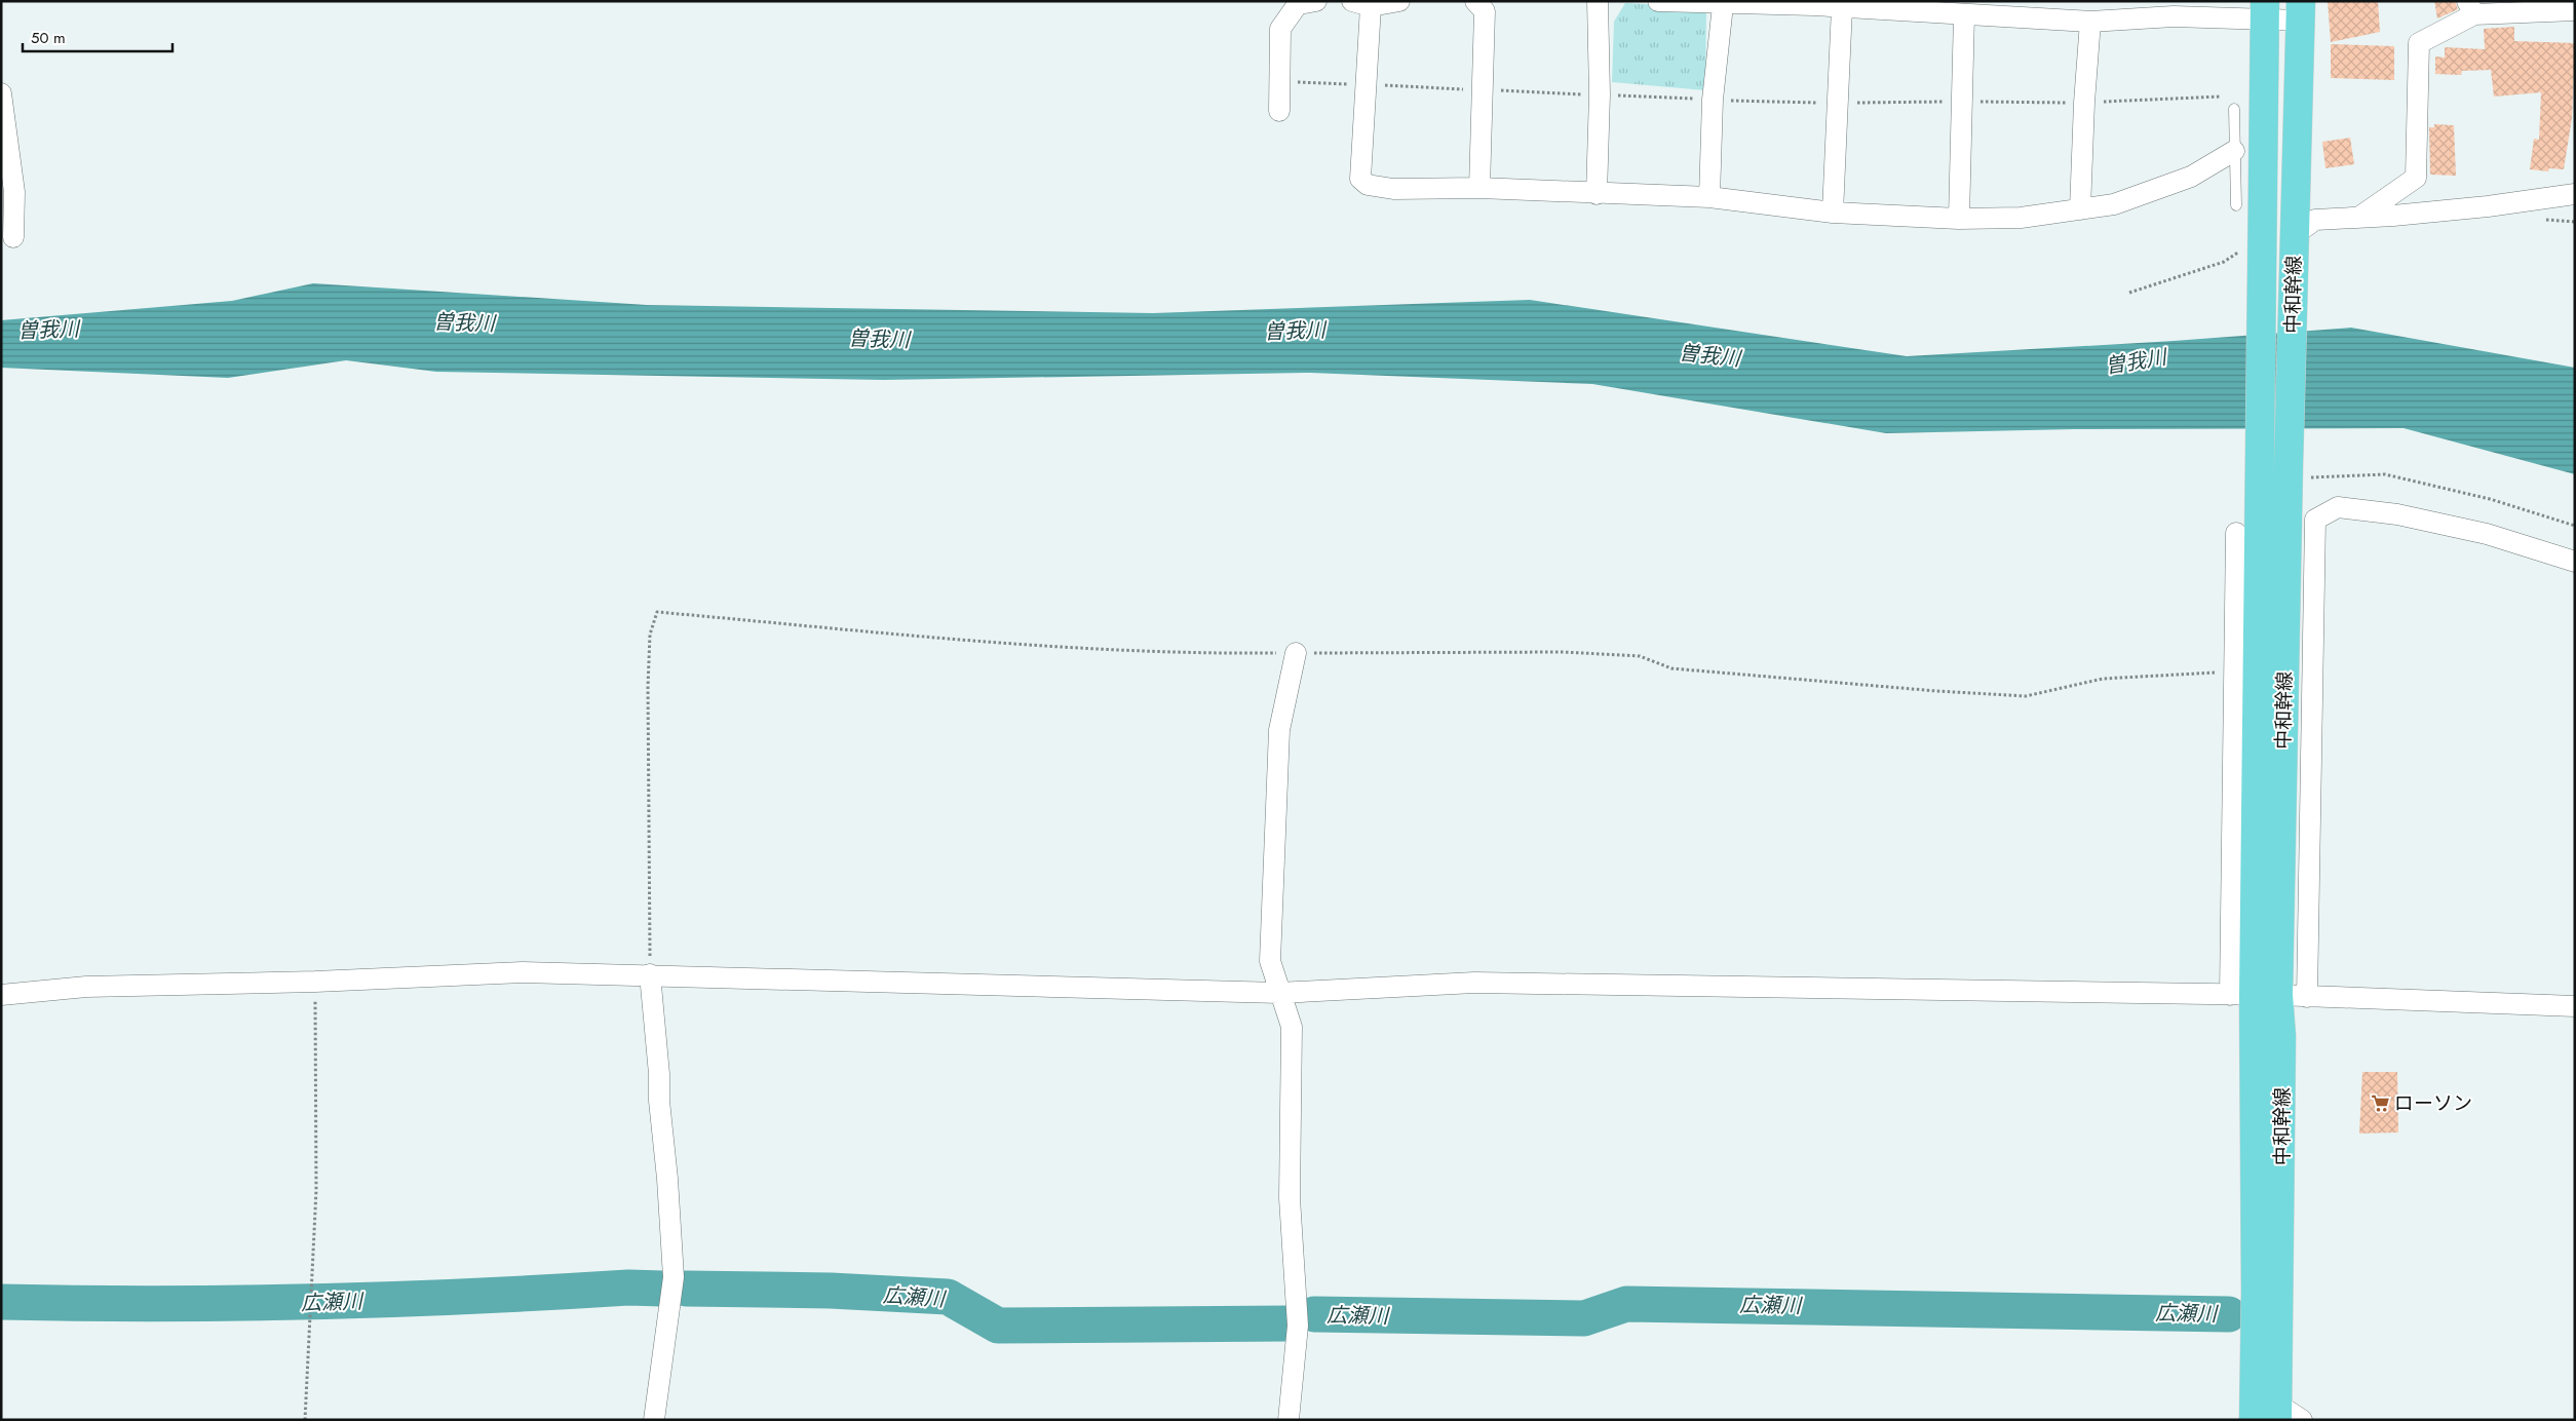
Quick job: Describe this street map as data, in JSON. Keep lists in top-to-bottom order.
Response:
{
  "streets": {
    "main road": ["中和幹線"]
  },
  "water": ["曽我川", "広瀬川"],
  "places": {
    "supermarket": ["ローソン"]
  },
  "scale_bar": "50 m"
}
